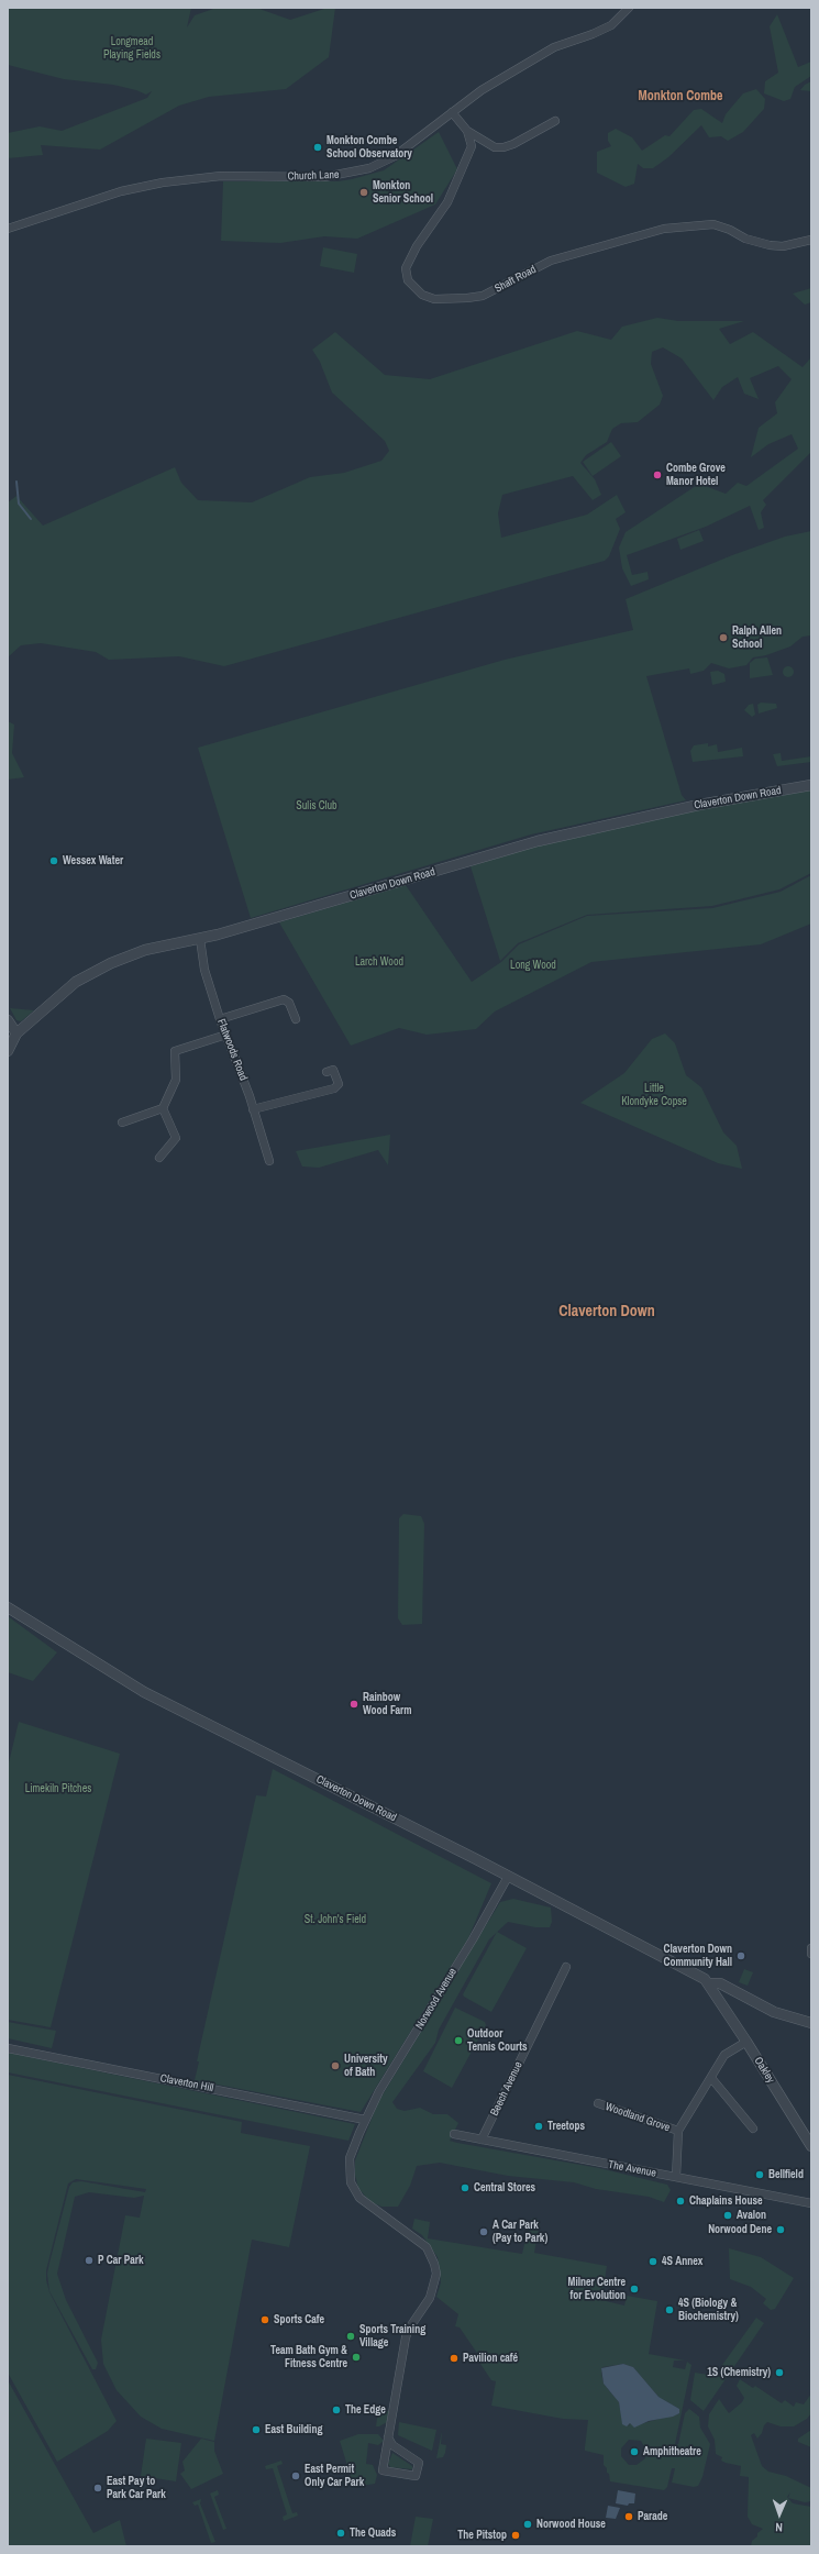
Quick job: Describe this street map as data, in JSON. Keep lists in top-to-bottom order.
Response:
{
  "streets": {
    "street": [
      "Church Lane",
      "Shaft Road",
      "Claverton Down Road",
      "Flatwoods Road",
      "Norwood Avenue",
      "Oakley",
      "Claverton Hill",
      "Beech Avenue",
      "Woodland Grove",
      "The Avenue"
    ]
  },
  "crossings": [
    ["Claverton Down Road", "Flatwoods Road"],
    ["Claverton Down Road", "Norwood Avenue"],
    ["Claverton Down Road", "Oakley"],
    ["Norwood Avenue", "Claverton Hill"],
    ["Oakley", "Woodland Grove"],
    ["Beech Avenue", "The Avenue"],
    ["Woodland Grove", "The Avenue"]
  ],
  "districts": ["Monkton Combe", "Claverton Down"],
  "parks": [
    "Longmead Playing Fields",
    "Sulis Club",
    "Larch Wood",
    "Long Wood",
    "Little Klondyke Copse",
    "Limekiln Pitches",
    "St. John's Field"
  ],
  "places": [
    "Monkton Combe School Observatory",
    "Monkton Senior School",
    "Combe Grove Manor Hotel",
    "Ralph Allen School",
    "Wessex Water",
    "Rainbow Wood Farm",
    "Claverton Down Community Hall",
    "Outdoor Tennis Courts",
    "University of Bath",
    "Treetops",
    "Bellfield",
    "Central Stores",
    "Chaplains House",
    "Avalon",
    "Norwood Dene",
    "A Car Park (Pay to Park)",
    "P Car Park",
    "4S Annex",
    "Milner Centre for Evolution",
    "4S (Biology & Biochemistry)",
    "Sports Cafe",
    "Sports Training Village",
    "Team Bath Gym & Fitness Centre",
    "Pavilion café",
    "1S (Chemistry)",
    "The Edge",
    "East Building",
    "Amphitheatre",
    "East Permit Only Car Park",
    "East Pay to Park Car Park",
    "Parade",
    "Norwood House",
    "The Quads",
    "The Pitstop"
  ],
  "north": "bottom"
}
